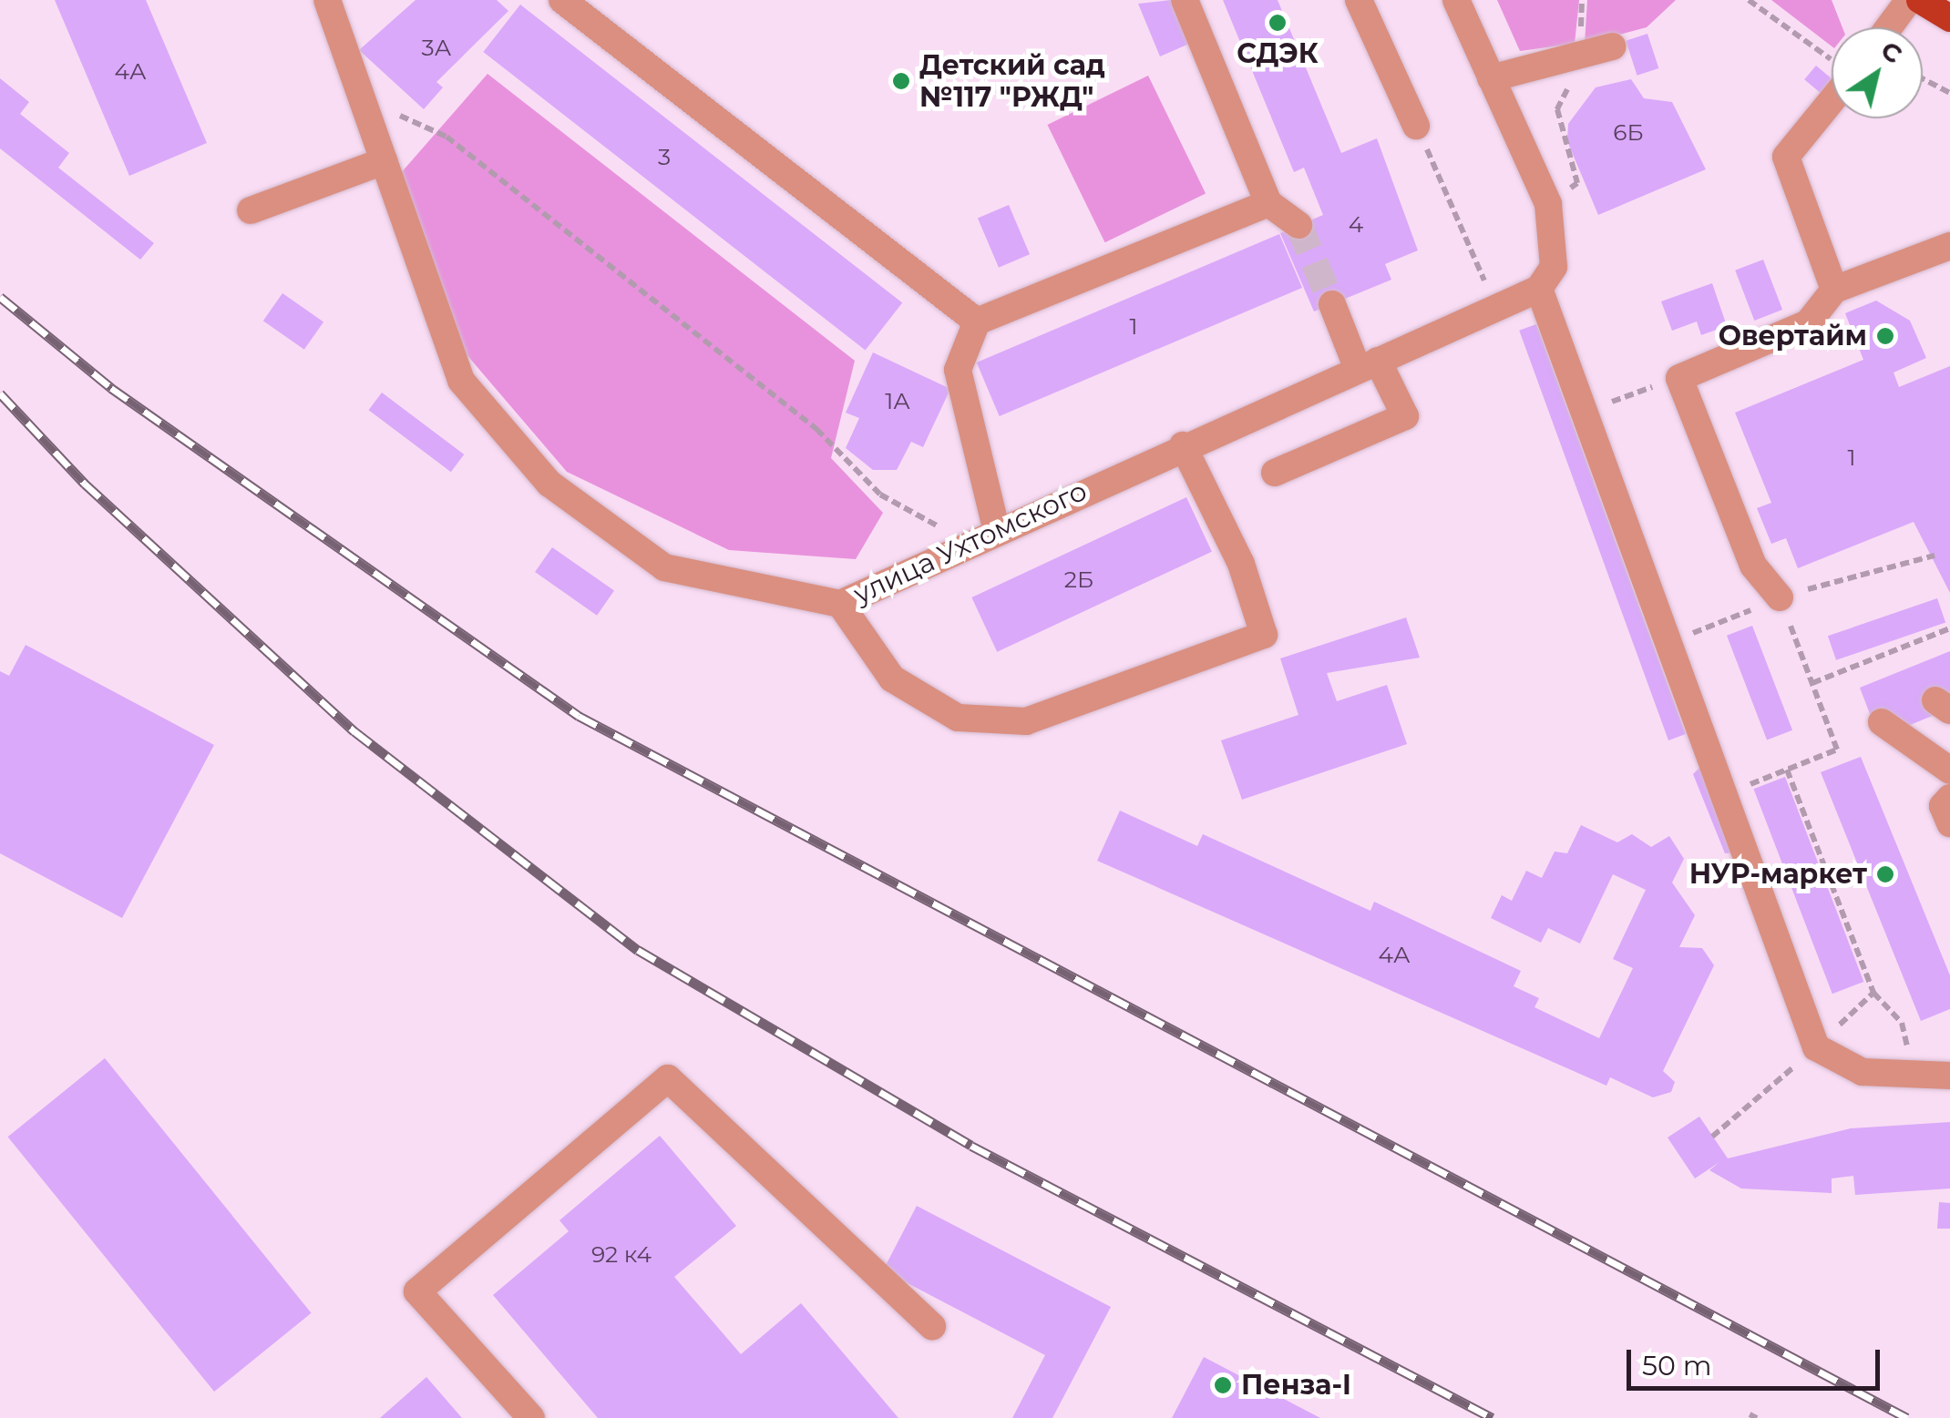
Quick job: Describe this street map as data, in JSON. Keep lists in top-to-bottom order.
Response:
{
  "streets": {
    "street": ["улица Ухтомского"]
  },
  "places": [
    "СДЭК",
    "Детский сад №117 \"РЖД\"",
    "Овертайм",
    "НУР-маркет",
    "Пенза-I"
  ],
  "house_numbers": [
    "3А",
    "4А",
    "6Б",
    "3",
    "4",
    "1",
    "1А",
    "1",
    "2Б",
    "4А",
    "92 к4"
  ],
  "scale_bar": "50 m",
  "north": "top right"
}
